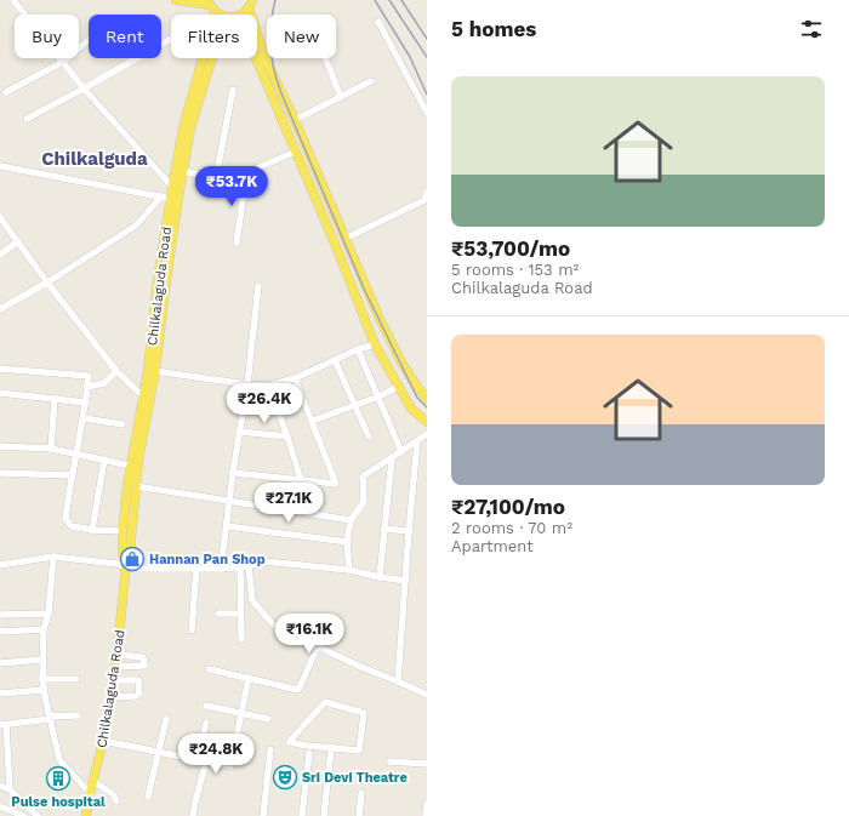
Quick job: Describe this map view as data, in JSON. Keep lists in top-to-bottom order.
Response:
{
  "streets": {
    "main road": ["Chilkalaguda Road"]
  },
  "districts": ["Chilkalguda"],
  "places": {
    "shop": ["Hannan Pan Shop"],
    "theatre": ["Sri Devi Theatre"],
    "building": ["Pulse hospital"]
  },
  "page": {
    "heading": "5 homes",
    "chip": [
      "Buy",
      "Rent",
      "Filters",
      "New"
    ],
    "list": [
      {
        "name": "₹53,700/mo",
        "note": "5 rooms · 153 m² · Chilkalaguda Road"
      },
      {
        "name": "₹27,100/mo",
        "note": "2 rooms · 70 m² · Apartment"
      }
    ],
    "price": [
      "₹53.7K",
      "₹26.4K",
      "₹27.1K",
      "₹16.1K",
      "₹24.8K"
    ]
  }
}
